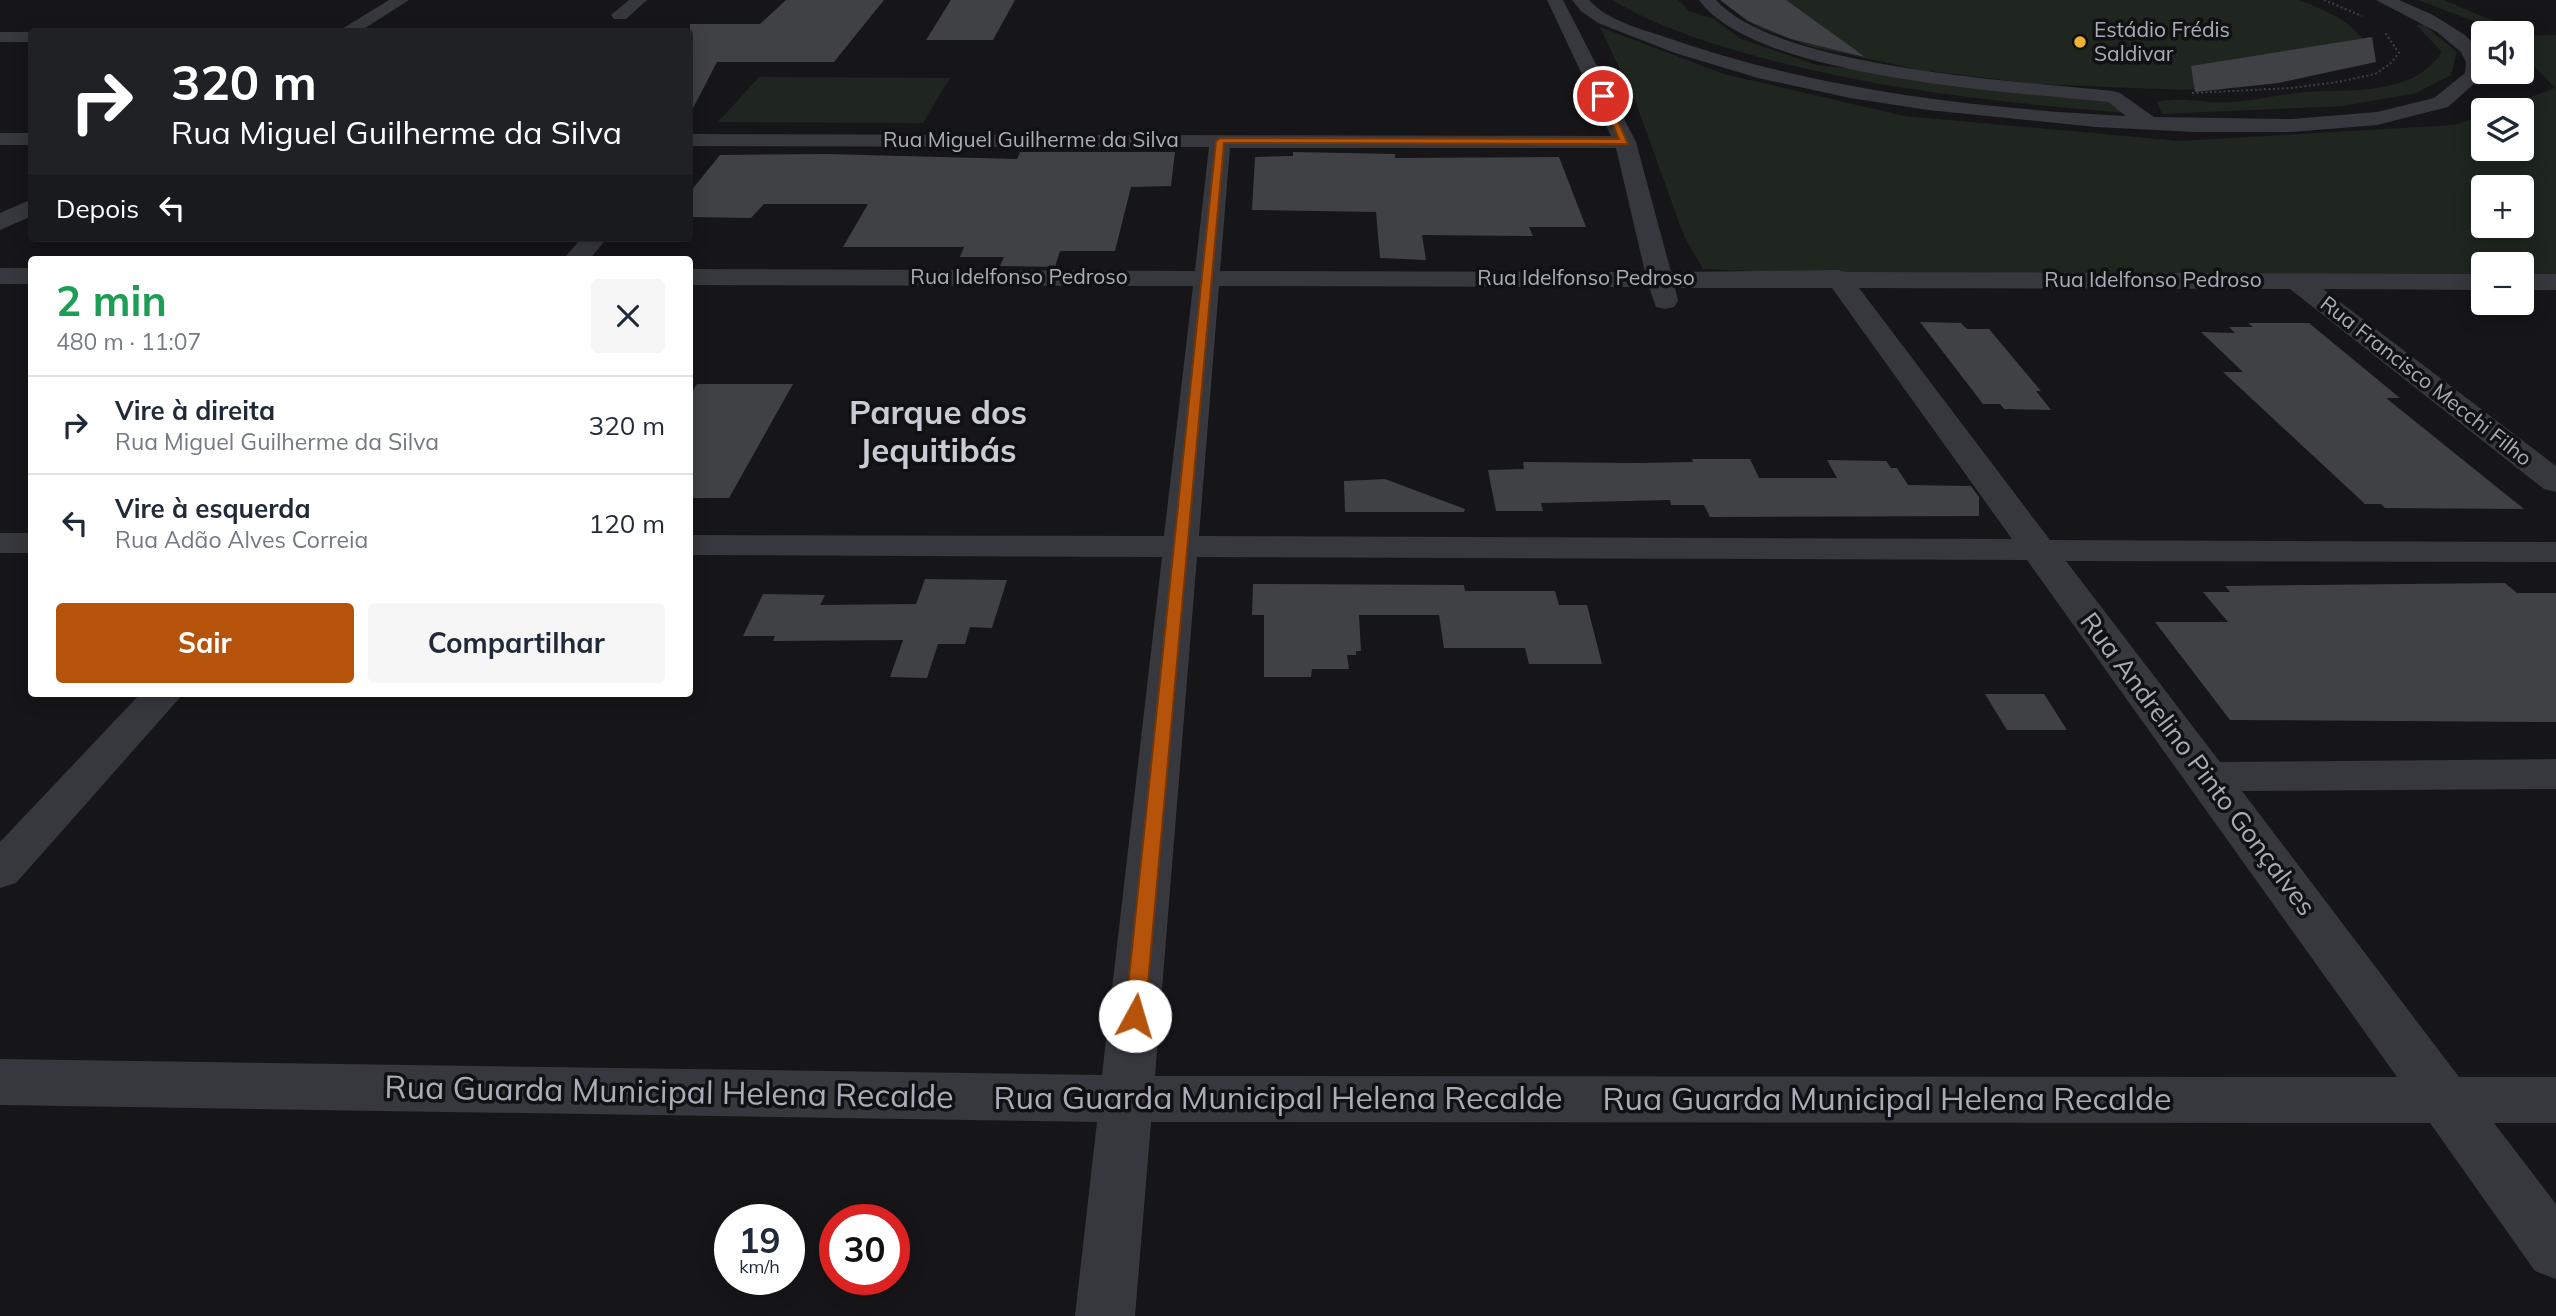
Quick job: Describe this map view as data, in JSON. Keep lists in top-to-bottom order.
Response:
{
  "streets": {
    "street": [
      "Rua Miguel Guilherme da Silva",
      "Rua Idelfonso Pedroso",
      "Rua Francisco Mecchi Filho",
      "Rua Andrelino Pinto Gonçalves",
      "Rua Guarda Municipal Helena Recalde"
    ]
  },
  "crossings": [
    ["Rua Idelfonso Pedroso", "Rua Francisco Mecchi Filho"],
    ["Rua Idelfonso Pedroso", "Rua Andrelino Pinto Gonçalves"],
    ["Rua Andrelino Pinto Gonçalves", "Rua Guarda Municipal Helena Recalde"]
  ],
  "districts": ["Parque dos Jequitibás"],
  "places": ["Estádio Frédis Saldivar"],
  "page": {
    "map_buttons": ["+", "−"],
    "turn": ["320 m", "Rua Miguel Guilherme da Silva"],
    "then": "Depois",
    "heading": ["2 min", "480 m · 11:07"],
    "list": [
      {
        "name": "Vire à direita",
        "note": "Rua Miguel Guilherme da Silva",
        "value": "320 m"
      },
      {
        "name": "Vire à esquerda",
        "note": "Rua Adão Alves Correia",
        "value": "120 m"
      }
    ],
    "buttons": ["Sair", "Compartilhar"],
    "speed": "19 km/h",
    "limit": "30"
  }
}
